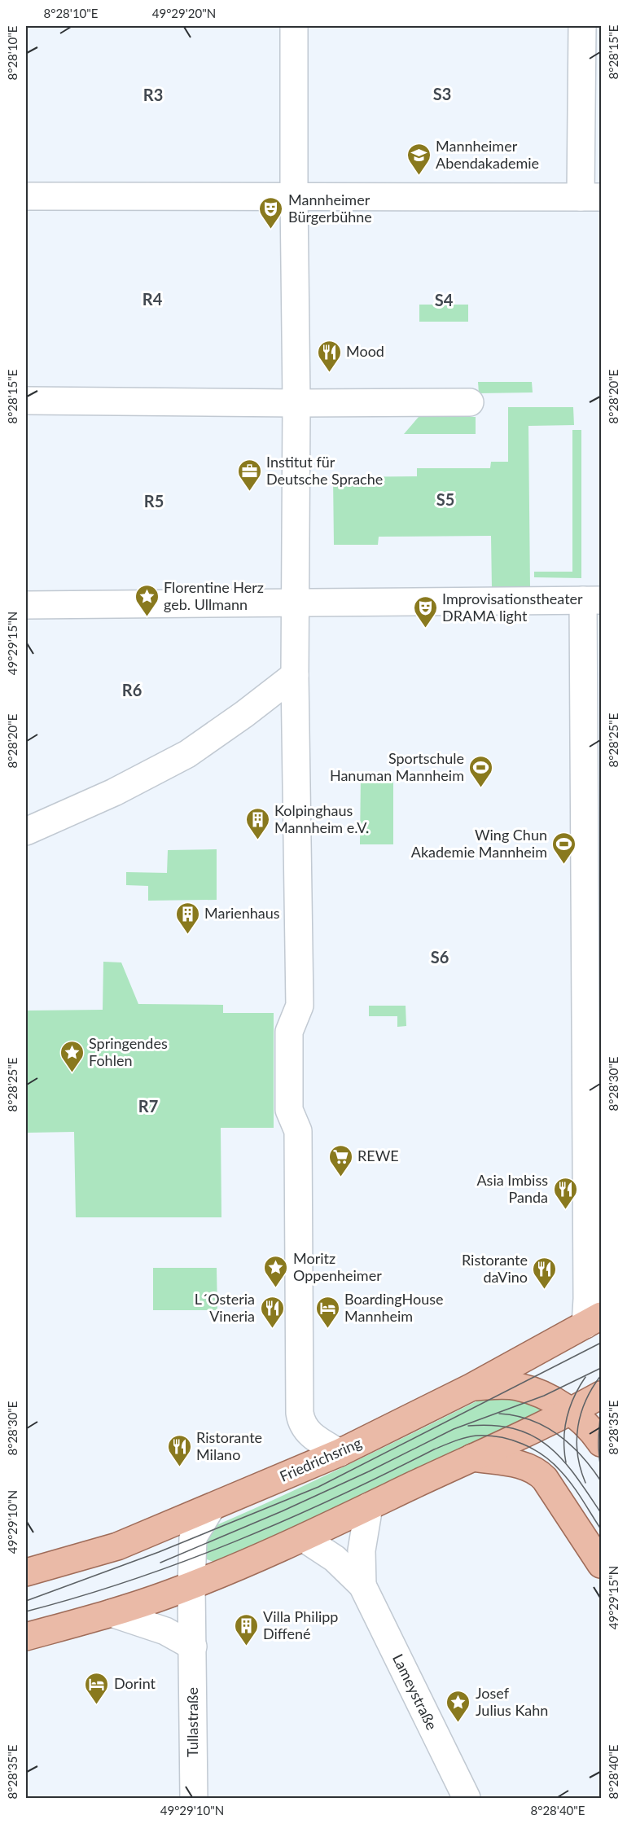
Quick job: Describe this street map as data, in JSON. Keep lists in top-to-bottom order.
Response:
{
  "streets": {
    "main road": ["Friedrichsring"],
    "street": ["Lameystraße", "Tullastraße"]
  },
  "crossings": [
    ["Friedrichsring", "Tullastraße"]
  ],
  "districts": [
    "S3",
    "R3",
    "R4",
    "S4",
    "S5",
    "R5",
    "R6",
    "S6",
    "R7"
  ],
  "places": {
    "school or university": ["Mannheimer Abendakademie"],
    "theatre": ["Mannheimer Bürgerbühne", "Improvisationstheater DRAMA light"],
    "restaurant": [
      "Mood",
      "Asia Imbiss Panda",
      "Ristorante daVino",
      "L´Osteria Vineria",
      "Ristorante Milano"
    ],
    "office": ["Institut für Deutsche Sprache"],
    "place": [
      "Florentine Herz geb. Ullmann",
      "Springendes Fohlen",
      "Moritz Oppenheimer",
      "Josef Julius Kahn"
    ],
    "sports": ["Sportschule Hanuman Mannheim", "Wing Chun Akademie Mannheim"],
    "building": ["Kolpinghaus Mannheim e.V.", "Marienhaus", "Villa Philipp Diffené"],
    "supermarket": ["REWE"],
    "hotel": ["BoardingHouse Mannheim", "Dorint"]
  },
  "coordinates": [
    "8°28'10\"E",
    "49°29'20\"N",
    "8°28'15\"E",
    "8°28'20\"E",
    "49°29'15\"N",
    "8°28'25\"E",
    "8°28'30\"E",
    "8°28'35\"E",
    "49°29'10\"N",
    "8°28'40\"E"
  ]
}
